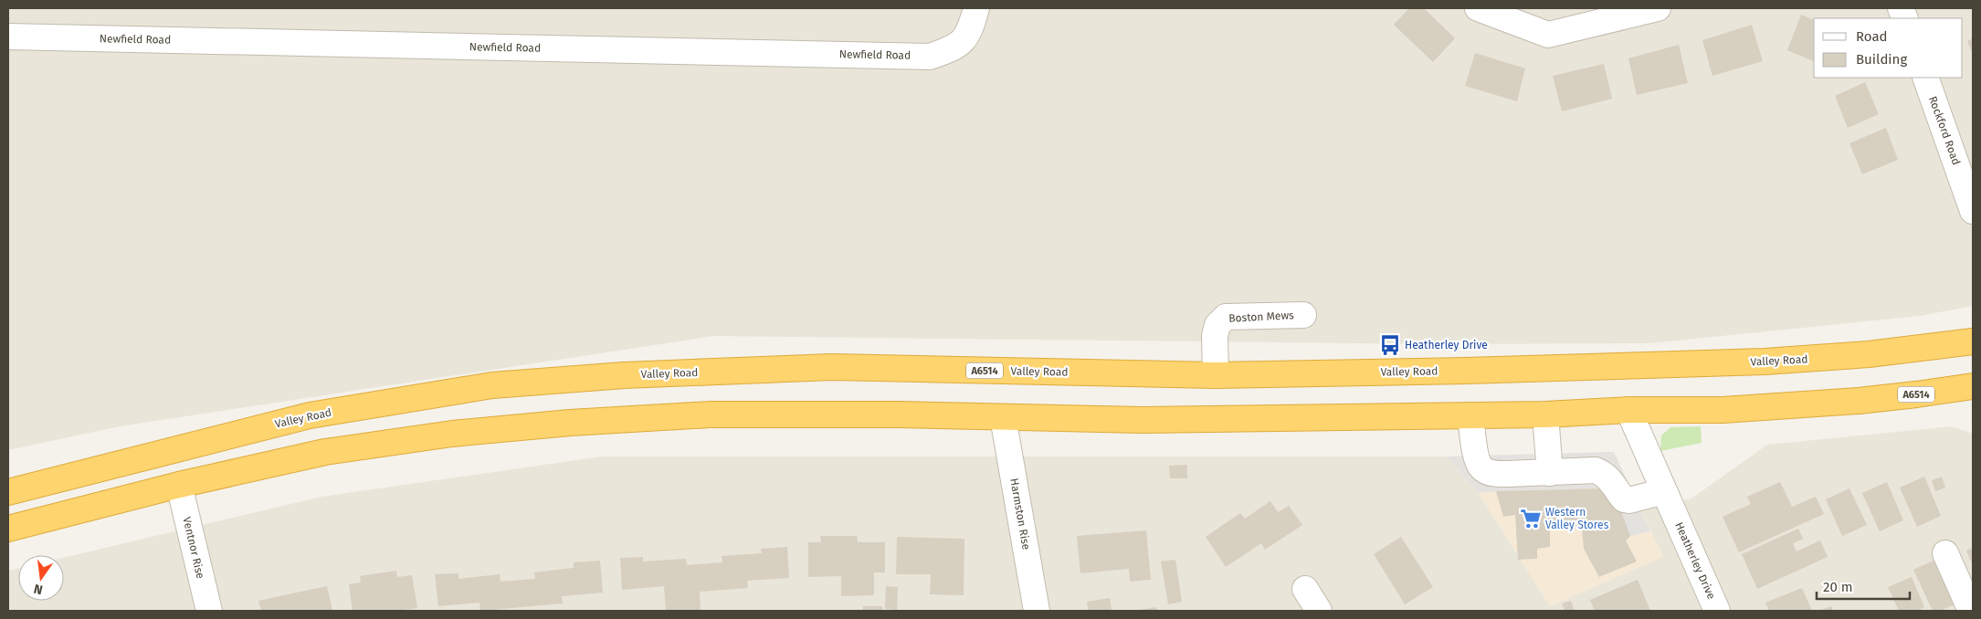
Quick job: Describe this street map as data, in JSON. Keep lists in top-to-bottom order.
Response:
{
  "streets": {
    "highway": ["Valley Road", "A6514"],
    "street": [
      "Newfield Road",
      "Rockford Road",
      "Boston Mews",
      "Harmston Rise",
      "Ventnor Rise",
      "Heatherley Drive"
    ]
  },
  "crossings": [
    ["Boston Mews", "Valley Road"],
    ["A6514", "Harmston Rise"],
    ["A6514", "Ventnor Rise"],
    ["A6514", "Heatherley Drive"]
  ],
  "places": {
    "bus stop": ["Heatherley Drive"],
    "supermarket": ["Western Valley Stores"]
  },
  "legend": ["Road", "Building"],
  "scale_bar": "20 m",
  "north": "bottom"
}
